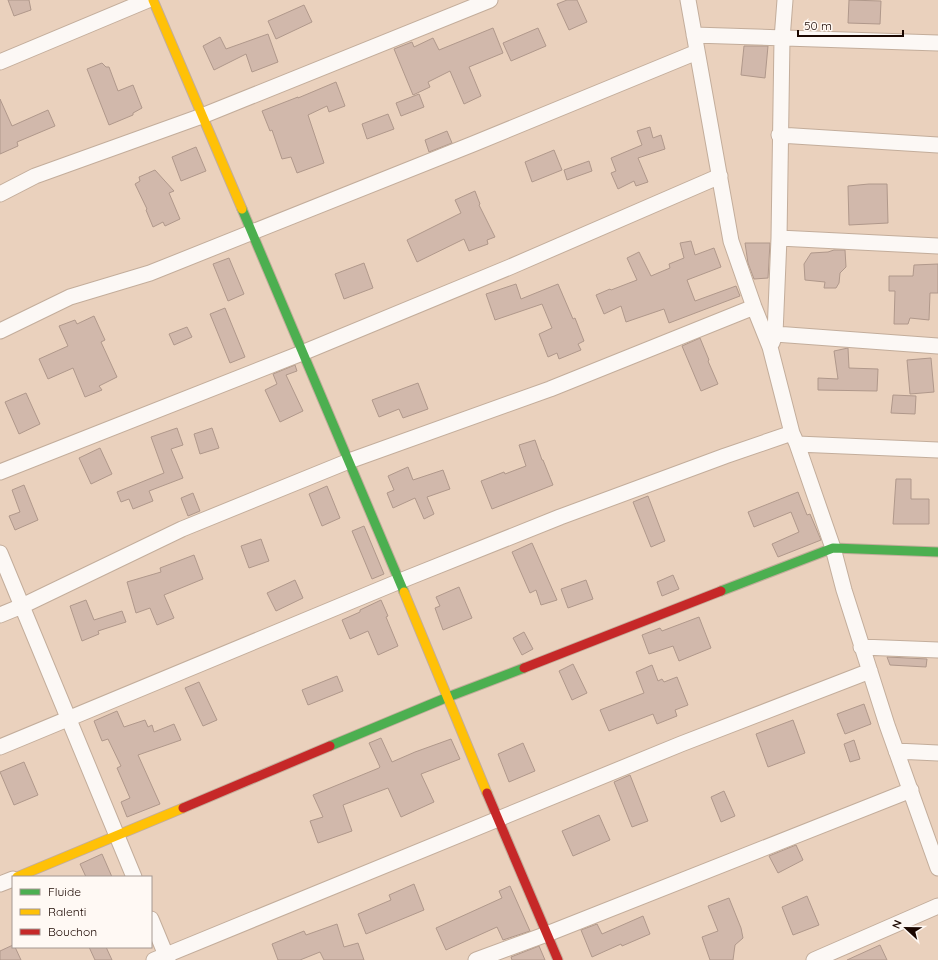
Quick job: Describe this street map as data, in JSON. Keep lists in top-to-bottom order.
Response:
{
  "legend": ["Fluide", "Ralenti", "Bouchon"],
  "scale_bar": "50 m",
  "north": "left"
}
